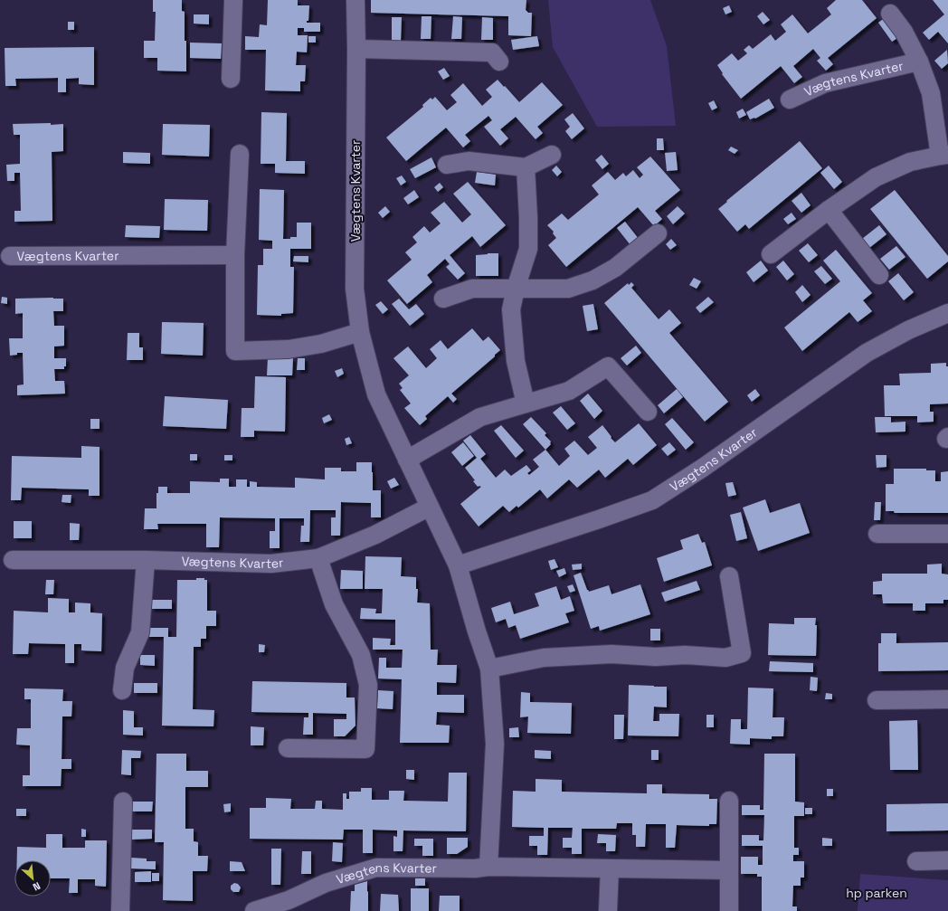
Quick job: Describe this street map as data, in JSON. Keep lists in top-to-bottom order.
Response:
{
  "streets": {
    "street": ["Vægtens Kvarter"]
  },
  "parks": ["hp parken"],
  "north": "bottom right"
}
